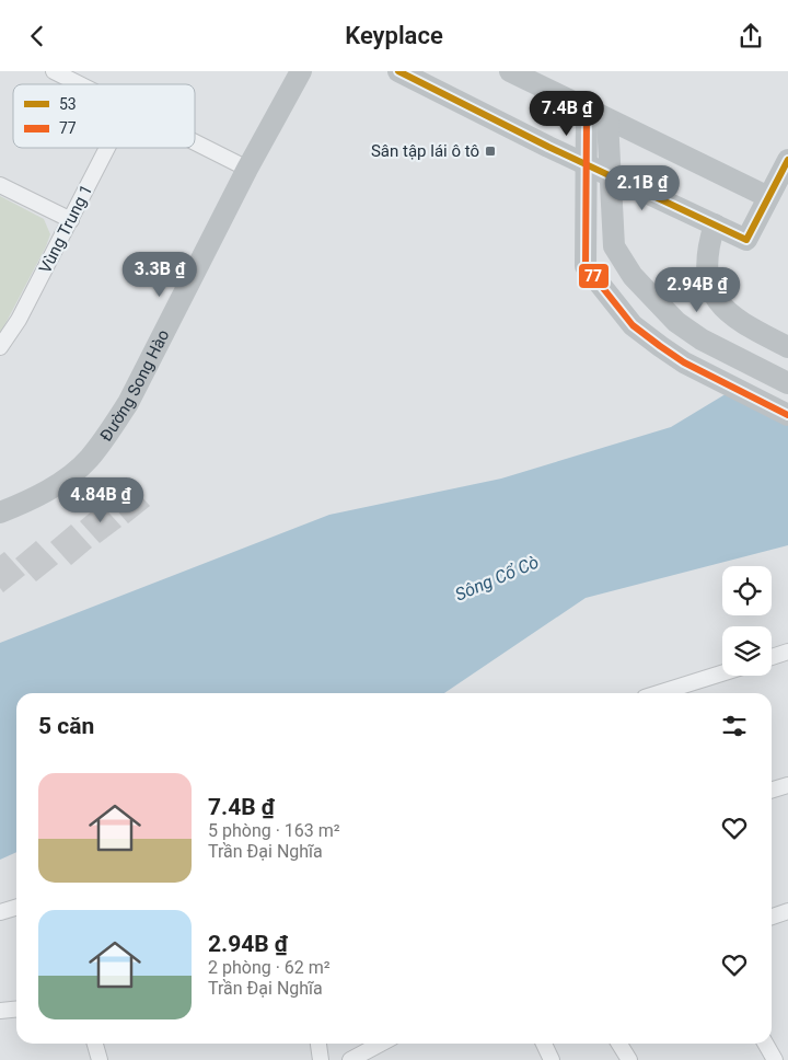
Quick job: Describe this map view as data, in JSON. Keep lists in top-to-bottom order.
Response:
{
  "streets": {
    "main road": ["Đường Song Hào"],
    "street": ["Vùng Trung 1"]
  },
  "water": ["Sông Cổ Cò"],
  "places": {
    "transit": ["Sân tập lái ô tô"]
  },
  "lines": ["transit line 53", "transit line 77"],
  "legend": ["53", "77"],
  "page": {
    "header": "Keyplace",
    "price": [
      "7.4B ₫",
      "2.1B ₫",
      "3.3B ₫",
      "2.94B ₫",
      "4.84B ₫"
    ],
    "heading": "5 căn",
    "list": [
      {
        "name": "7.4B ₫",
        "note": "5 phòng · 163 m² · Trần Đại Nghĩa"
      },
      {
        "name": "2.94B ₫",
        "note": "2 phòng · 62 m² · Trần Đại Nghĩa"
      }
    ]
  }
}
